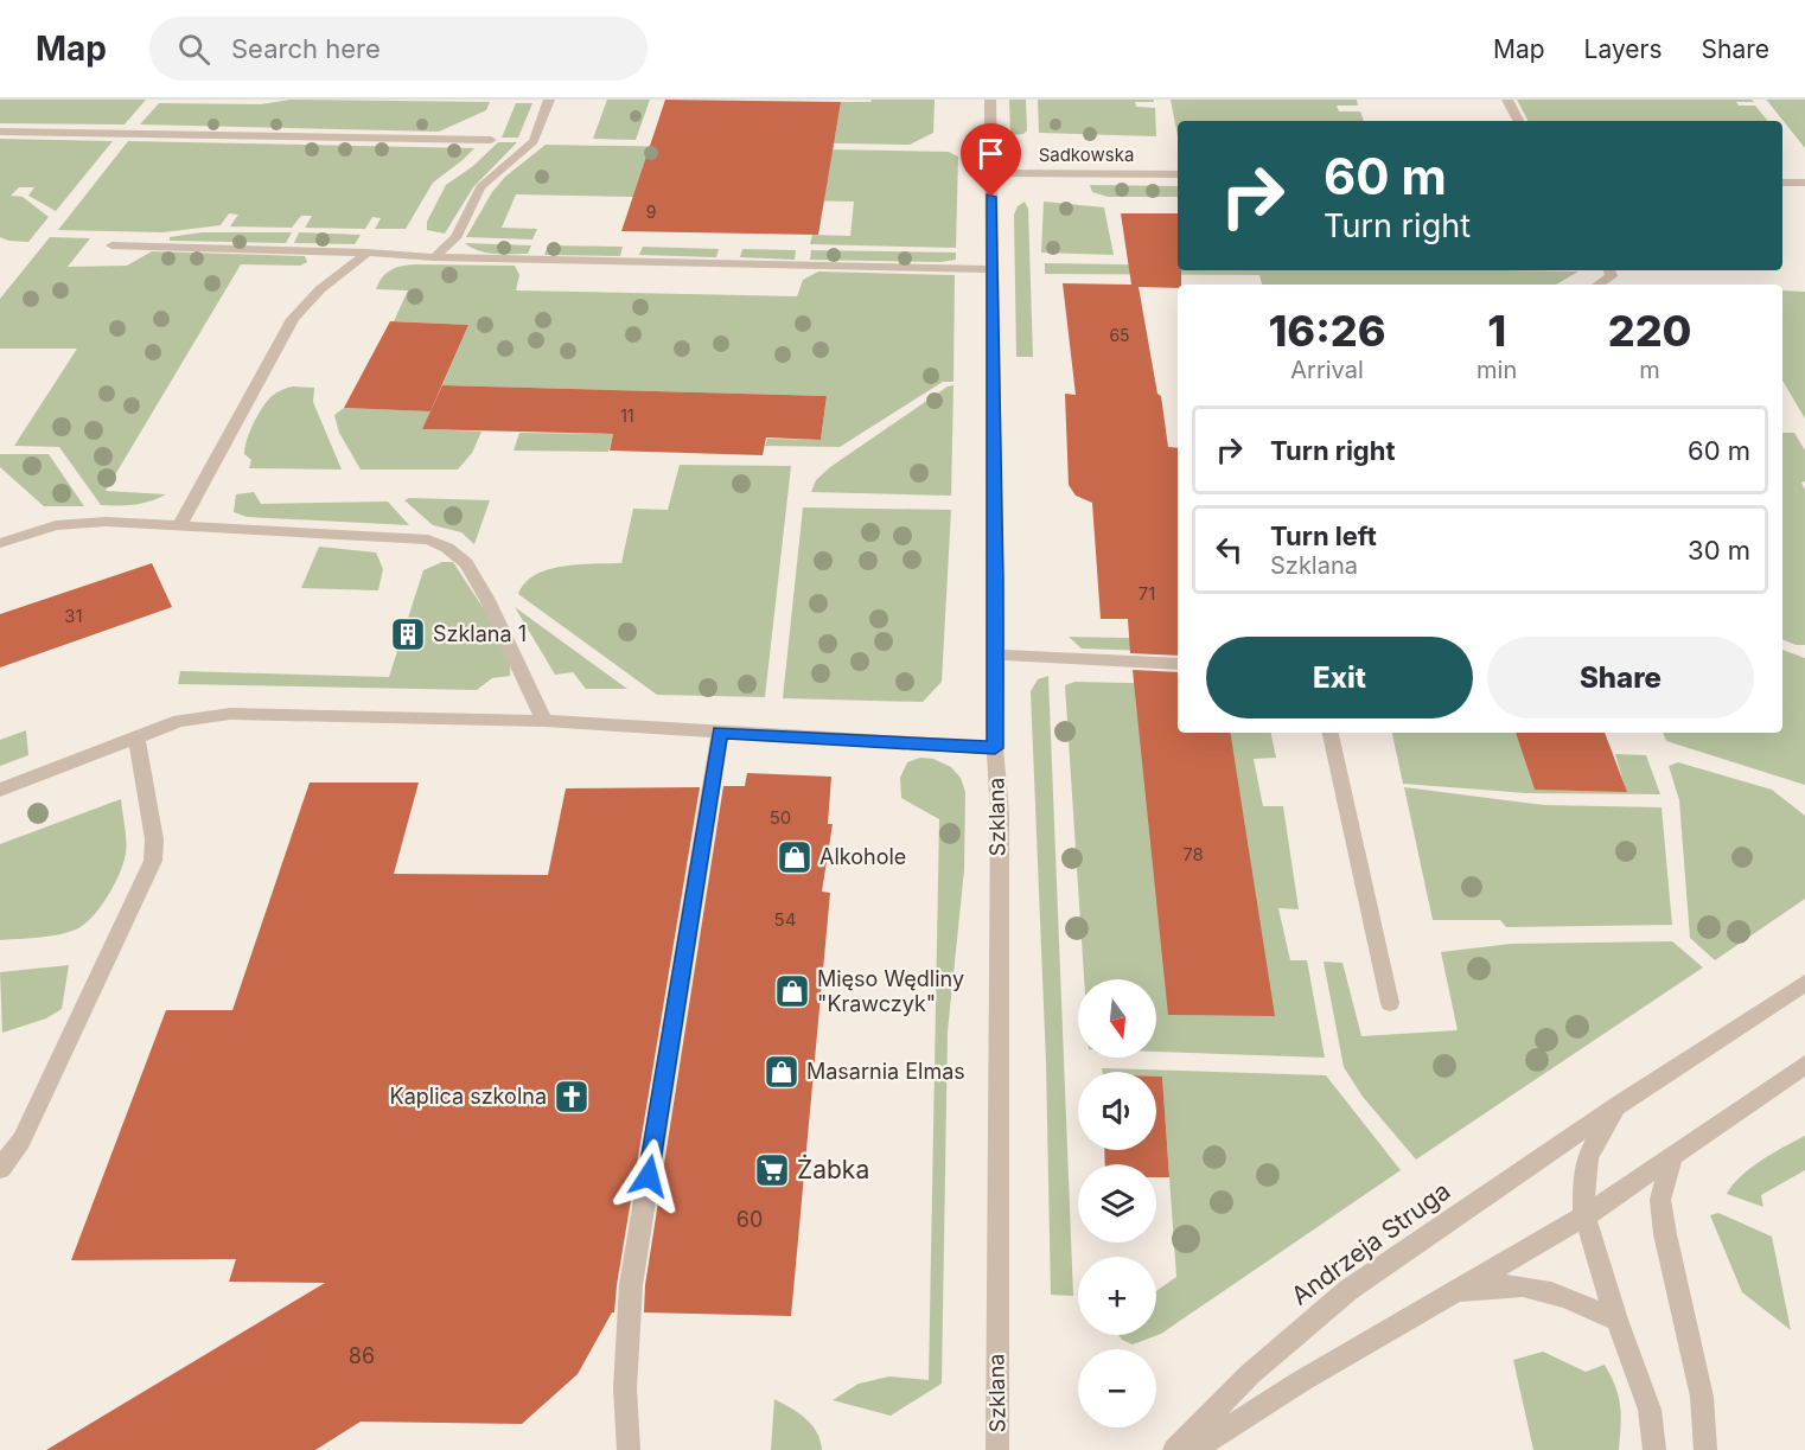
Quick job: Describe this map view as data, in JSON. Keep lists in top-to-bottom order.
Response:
{
  "streets": {
    "street": ["Sadkowska", "Szklana", "Andrzeja Struga"]
  },
  "crossings": [
    ["Sadkowska", "Szklana"]
  ],
  "places": {
    "building": ["Szklana 1"],
    "shop": ["Alkohole", "Mięso Wędliny \"Krawczyk\"", "Masarnia Elmas"],
    "church": ["Kaplica szkolna"],
    "supermarket": ["Żabka"]
  },
  "house_numbers": [
    "9",
    "65",
    "11",
    "71",
    "31",
    "50",
    "78",
    "54",
    "60",
    "86"
  ],
  "north": "bottom",
  "page": {
    "header": "Map",
    "search": "Search here",
    "nav": ["Map", "Layers", "Share"],
    "turn": ["60 m", "Turn right"],
    "eta": [
      "16:26",
      "Arrival",
      "1",
      "min",
      "220",
      "m"
    ],
    "list": [
      {
        "name": "Turn right",
        "value": "60 m"
      },
      {
        "name": "Turn left",
        "note": "Szklana",
        "value": "30 m"
      }
    ],
    "buttons": ["Exit", "Share"],
    "map_buttons": ["+", "−"]
  }
}
